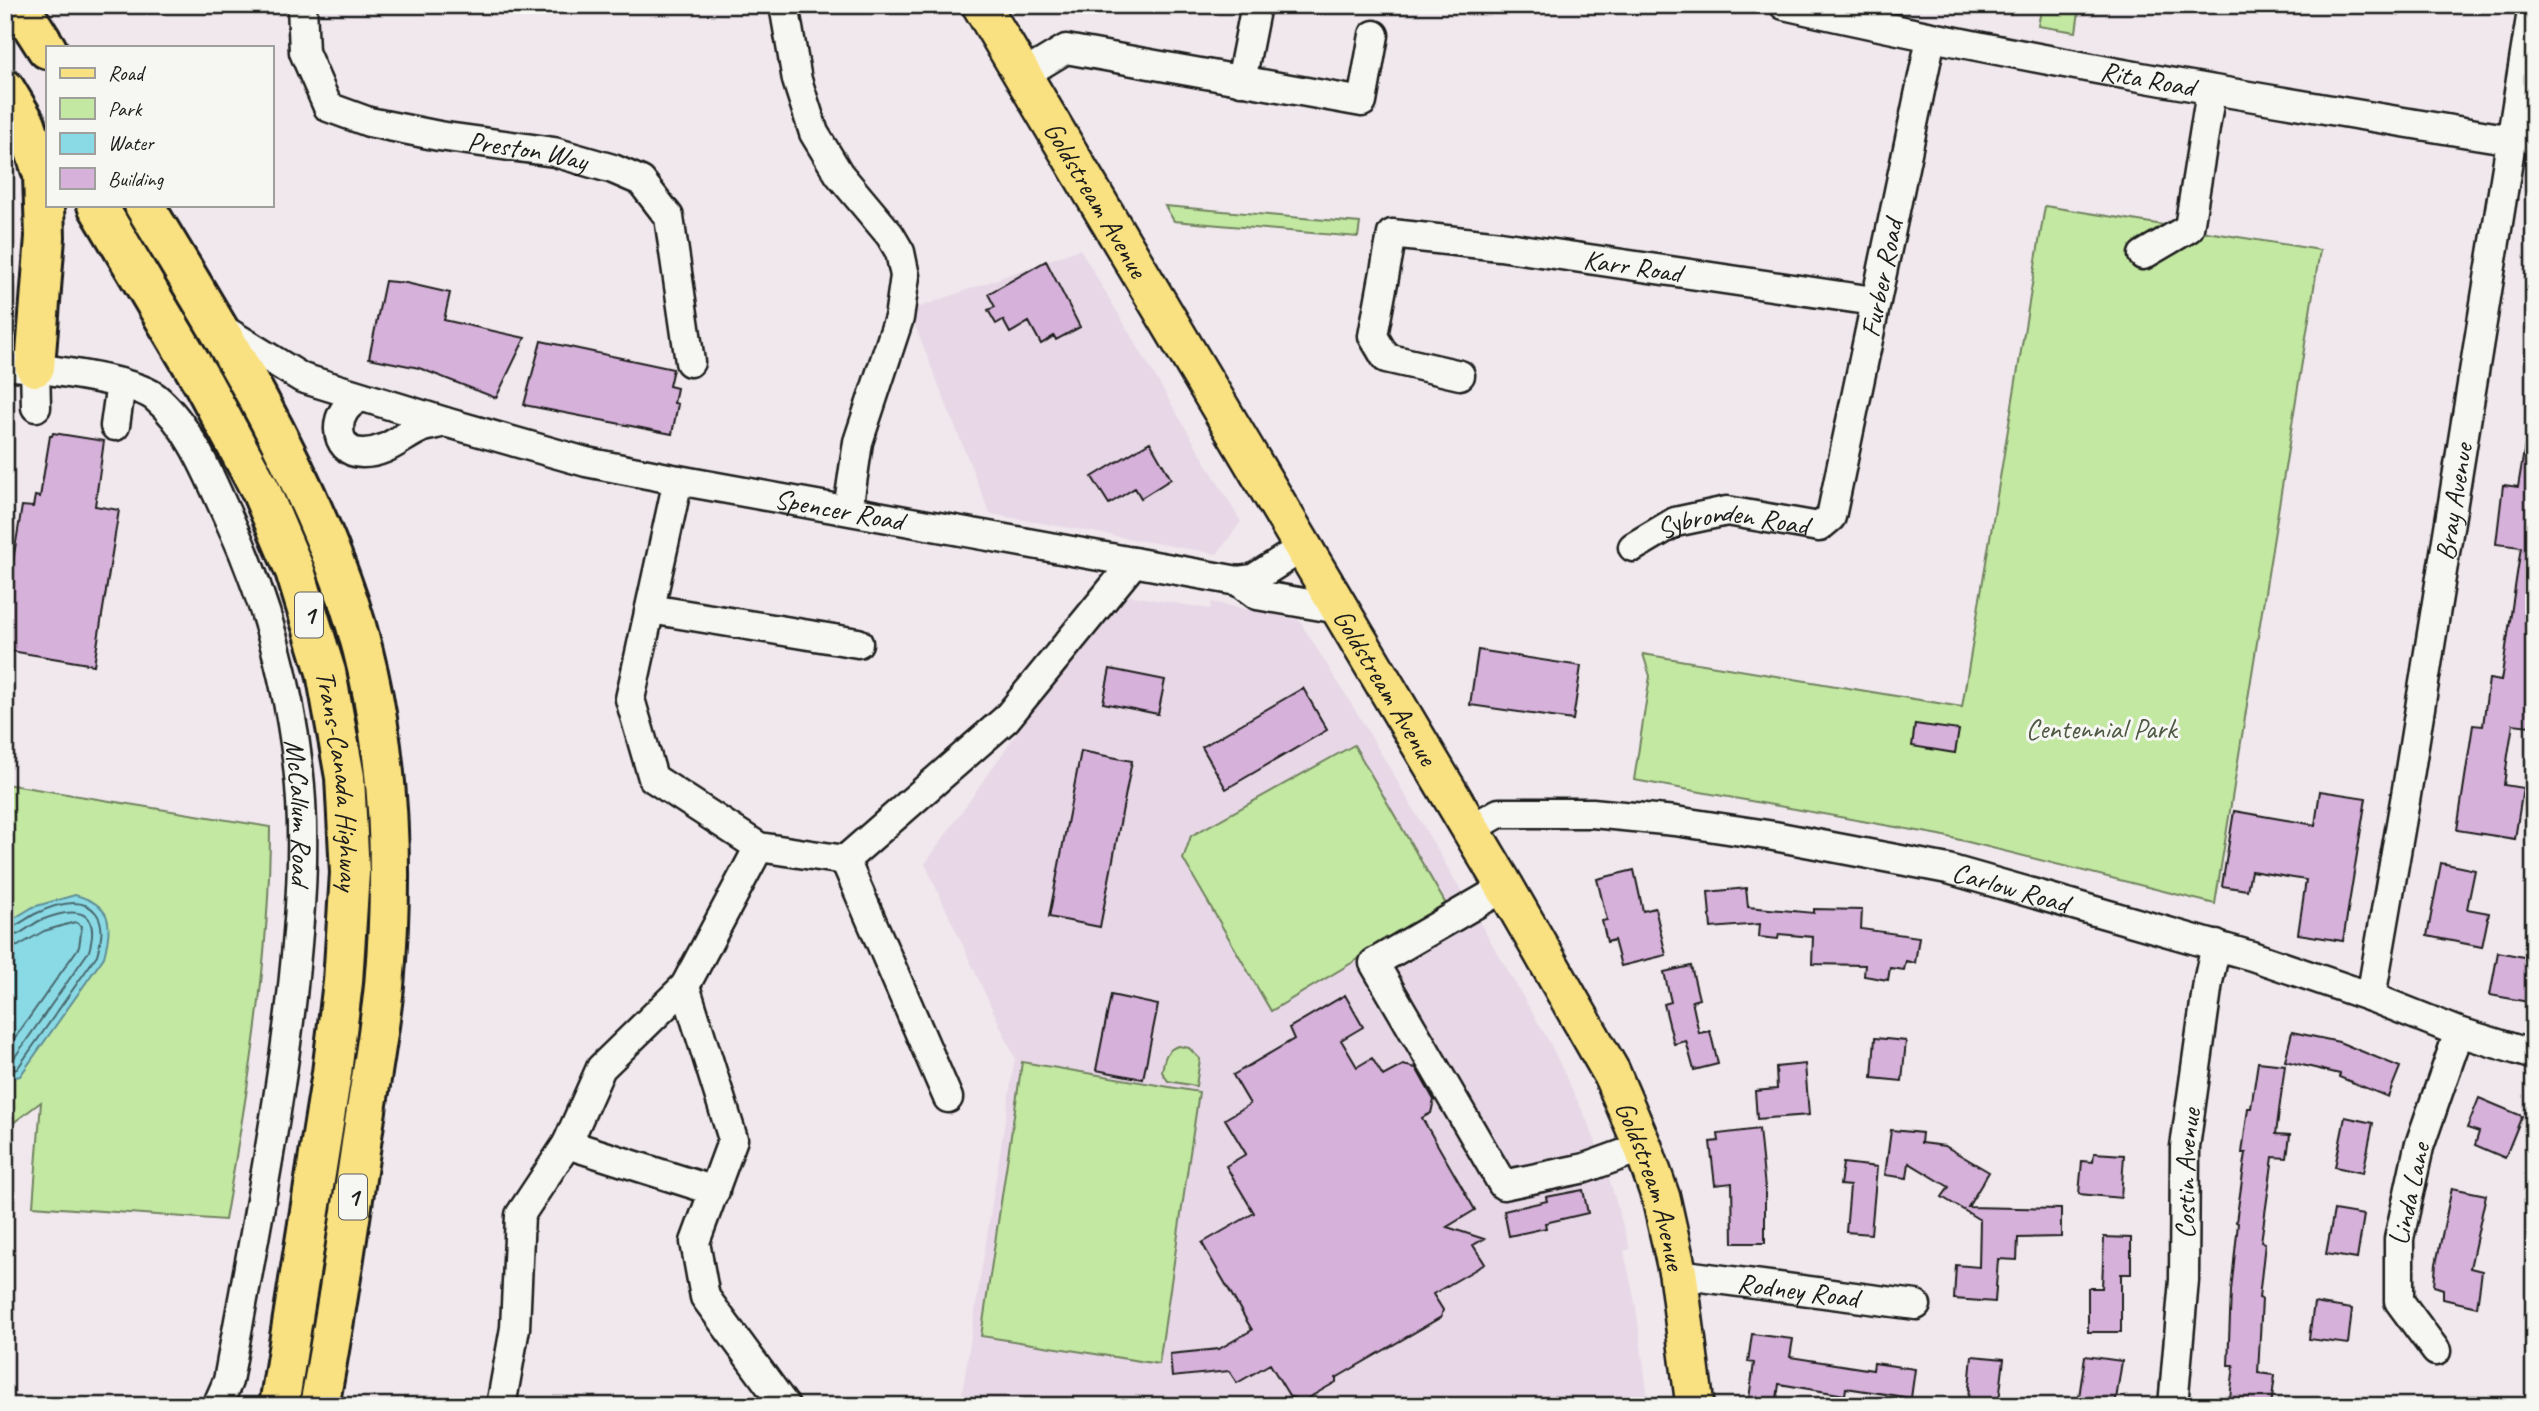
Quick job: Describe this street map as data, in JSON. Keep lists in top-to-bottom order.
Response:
{
  "streets": {
    "highway": ["1", "Trans-Canada Highway"],
    "main road": ["Goldstream Avenue"],
    "street": [
      "Rita Road",
      "Preston Way",
      "Karr Road",
      "Furber Road",
      "Bray Avenue",
      "Spencer Road",
      "Sybronden Road",
      "McCallum Road",
      "Carlow Road",
      "Costin Avenue",
      "Linda Lane",
      "Rodney Road"
    ]
  },
  "crossings": [
    ["Rita Road", "Furber Road"],
    ["Rita Road", "Bray Avenue"],
    ["Goldstream Avenue", "Spencer Road"],
    ["Goldstream Avenue", "Carlow Road"],
    ["Goldstream Avenue", "Rodney Road"],
    ["Karr Road", "Furber Road"],
    ["Furber Road", "Sybronden Road"],
    ["Bray Avenue", "Carlow Road"],
    ["Spencer Road", "Trans-Canada Highway"],
    ["Carlow Road", "Costin Avenue"],
    ["Carlow Road", "Linda Lane"]
  ],
  "parks": ["Centennial Park"],
  "legend": [
    "Road",
    "Park",
    "Water",
    "Building"
  ]
}
